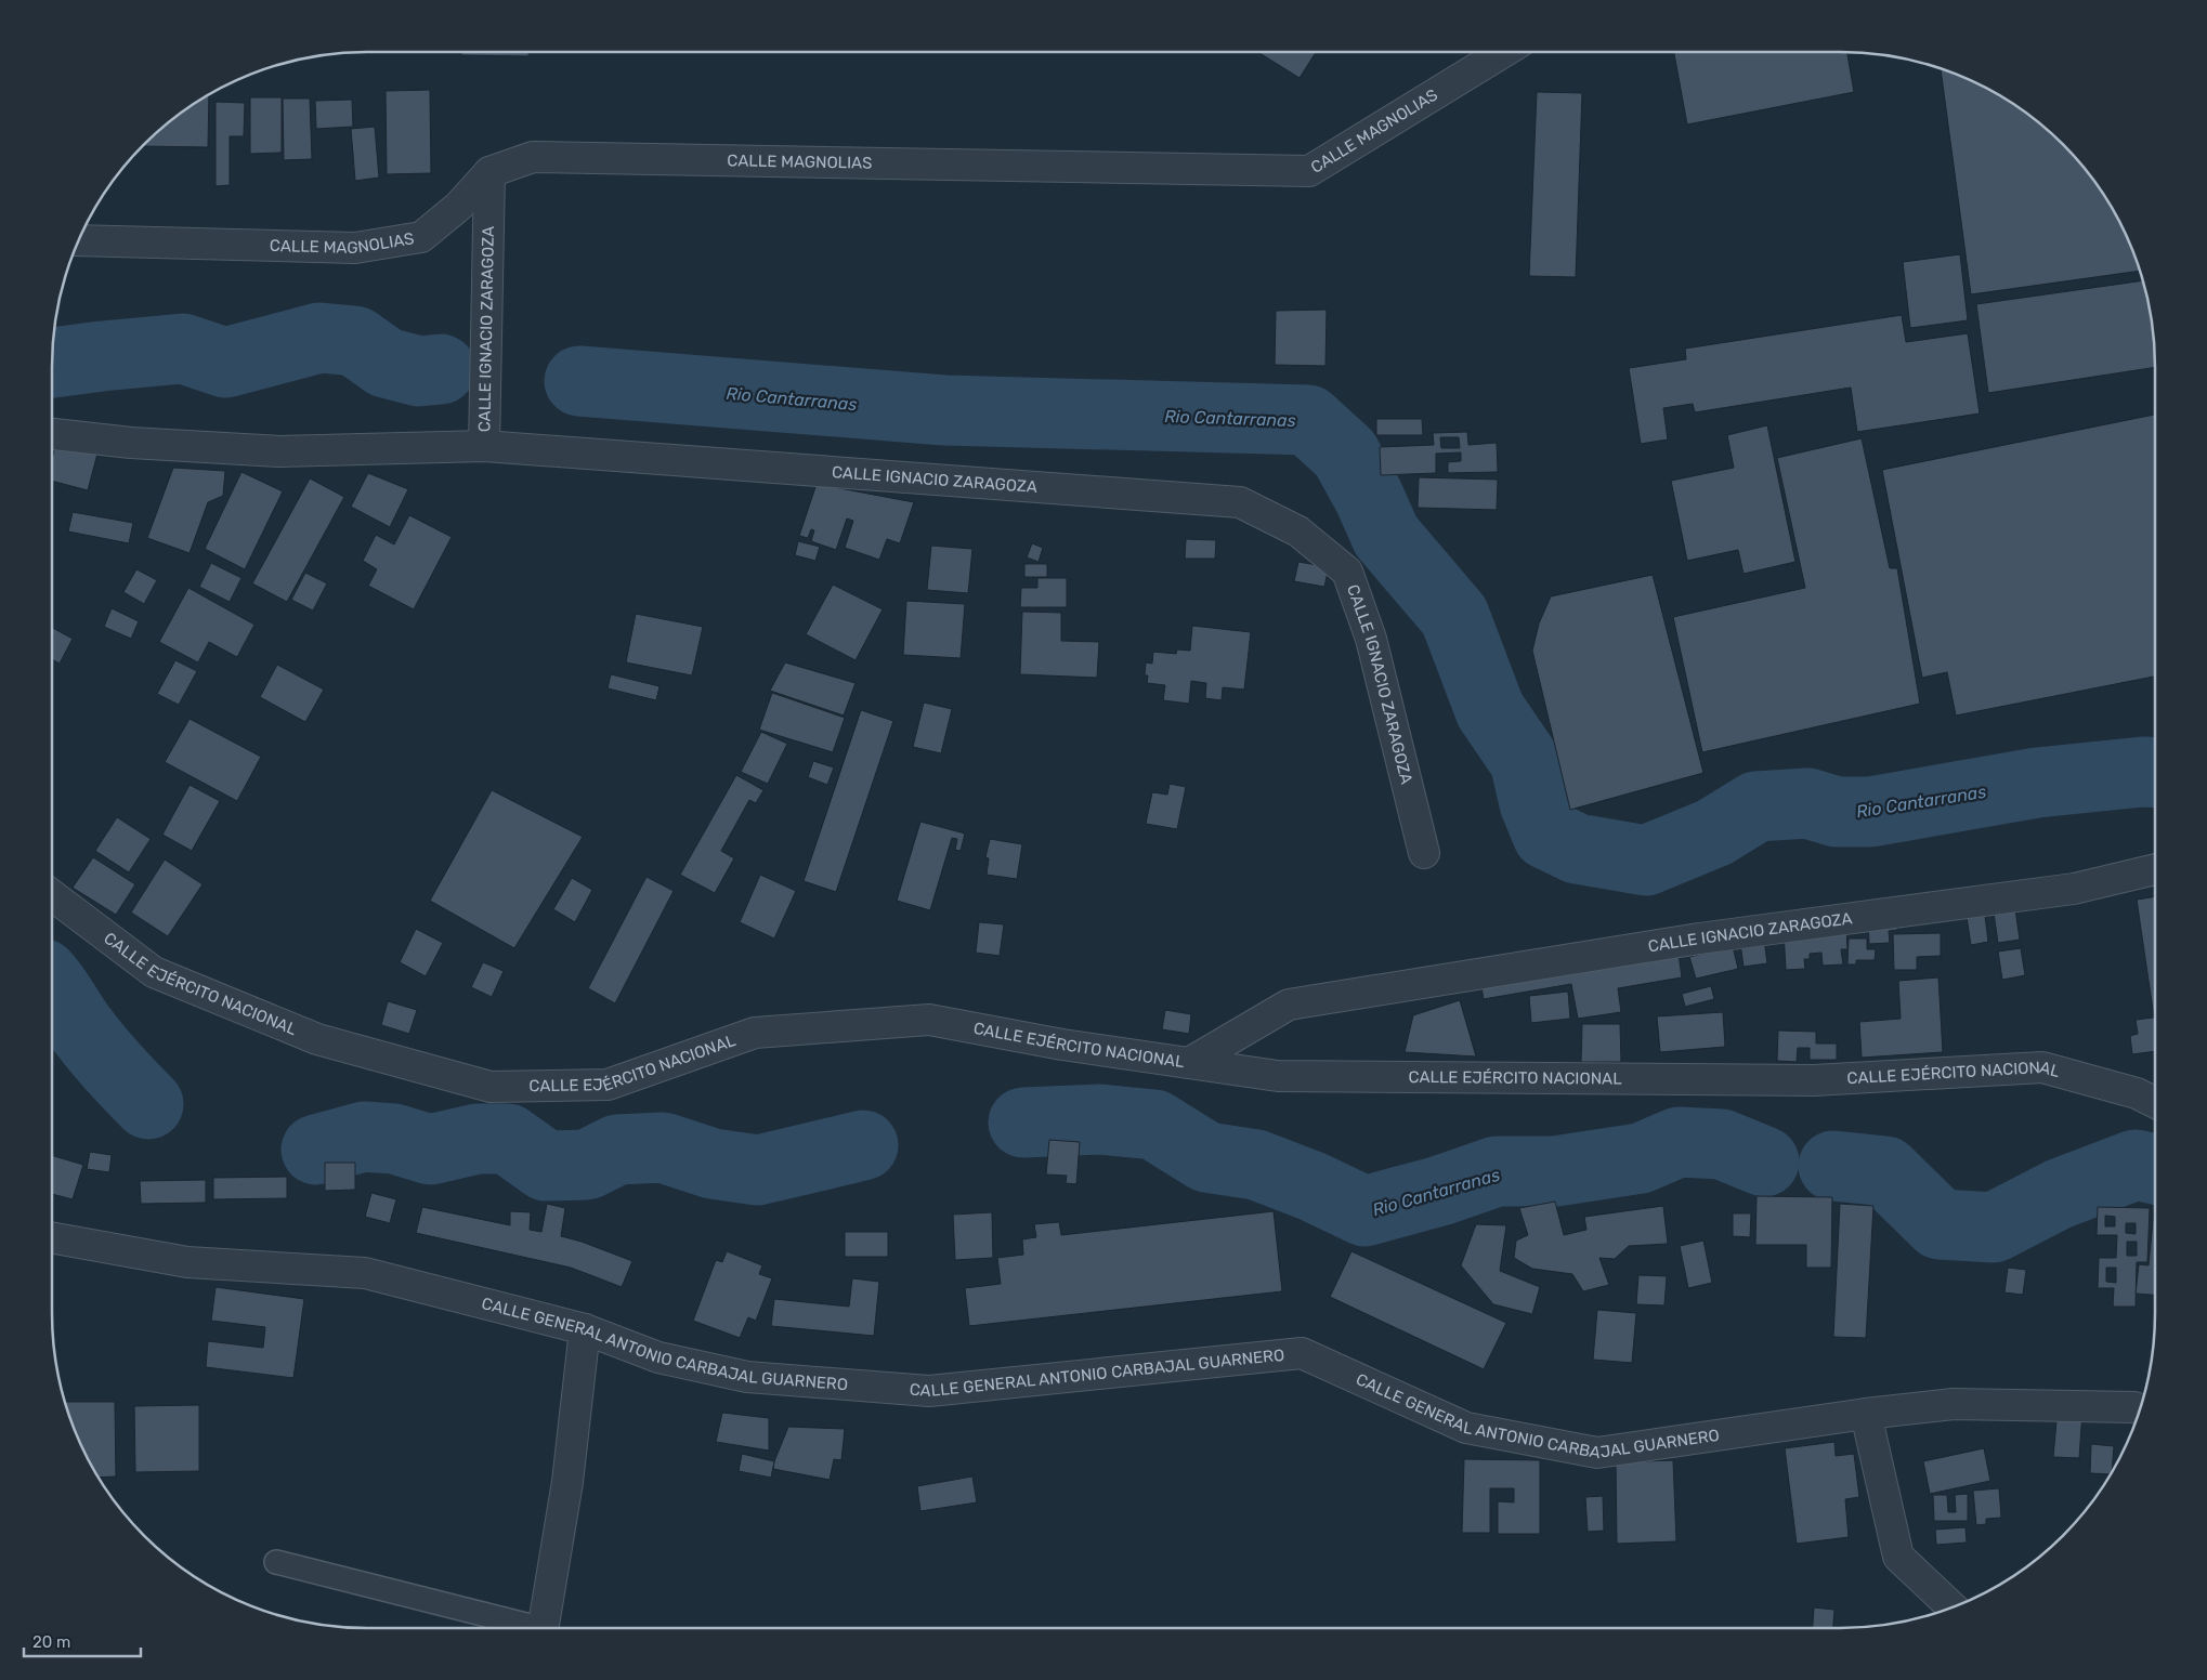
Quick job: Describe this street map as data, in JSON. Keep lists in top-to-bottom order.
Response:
{
  "streets": {
    "street": [
      "CALLE MAGNOLIAS",
      "CALLE IGNACIO ZARAGOZA",
      "CALLE EJÉRCITO NACIONAL",
      "CALLE GENERAL ANTONIO CARBAJAL GUARNERO"
    ]
  },
  "crossings": [
    ["CALLE MAGNOLIAS", "CALLE IGNACIO ZARAGOZA"],
    ["CALLE IGNACIO ZARAGOZA", "CALLE EJÉRCITO NACIONAL"]
  ],
  "water": ["Rio Cantarranas"],
  "scale_bar": "20 m"
}
